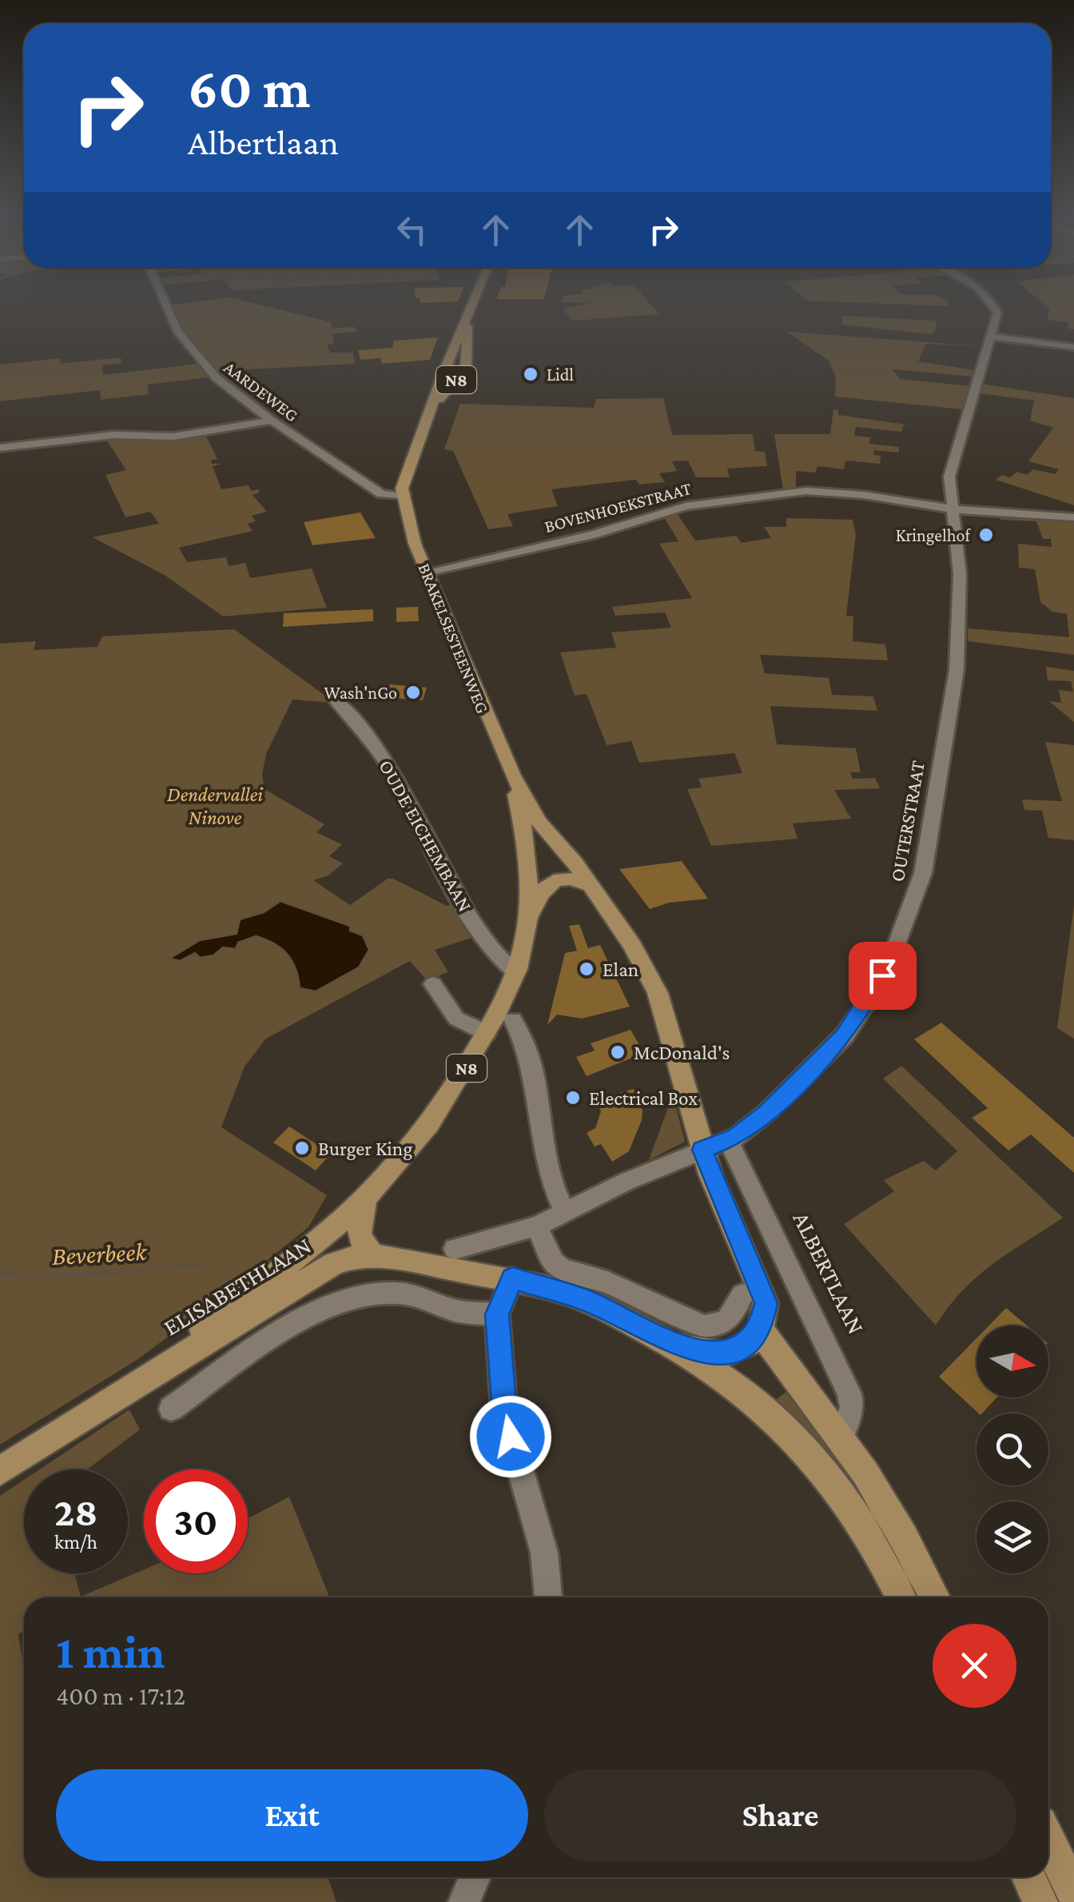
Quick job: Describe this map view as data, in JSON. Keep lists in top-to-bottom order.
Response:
{
  "streets": {
    "main road": ["N8", "BRAKELSESTEENWEG", "ELISABETHLAAN"],
    "street": [
      "AARDEWEG",
      "BOVENHOEKSTRAAT",
      "OUTERSTRAAT",
      "OUDE EICHEMBAAN",
      "ALBERTLAAN"
    ]
  },
  "crossings": [
    ["N8", "BRAKELSESTEENWEG"],
    ["N8", "OUTERSTRAAT"],
    ["N8", "ELISABETHLAAN"],
    ["AARDEWEG", "BRAKELSESTEENWEG"],
    ["BOVENHOEKSTRAAT", "BRAKELSESTEENWEG"],
    ["BOVENHOEKSTRAAT", "OUTERSTRAAT"],
    ["BRAKELSESTEENWEG", "OUTERSTRAAT"],
    ["BRAKELSESTEENWEG", "ELISABETHLAAN"],
    ["OUTERSTRAAT", "ALBERTLAAN"],
    ["OUDE EICHEMBAAN", "ELISABETHLAAN"]
  ],
  "water": ["Beverbeek"],
  "parks": ["Dendervallei Ninove"],
  "places": [
    "Lidl",
    "Kringelhof",
    "Wash'nGo",
    "Elan",
    "McDonald's",
    "Electrical Box",
    "Burger King"
  ],
  "north": "right",
  "page": {
    "turn": ["60 m", "Albertlaan"],
    "speed": "28 km/h",
    "limit": "30",
    "heading": ["1 min", "400 m · 17:12"],
    "buttons": ["Exit", "Share"]
  }
}
